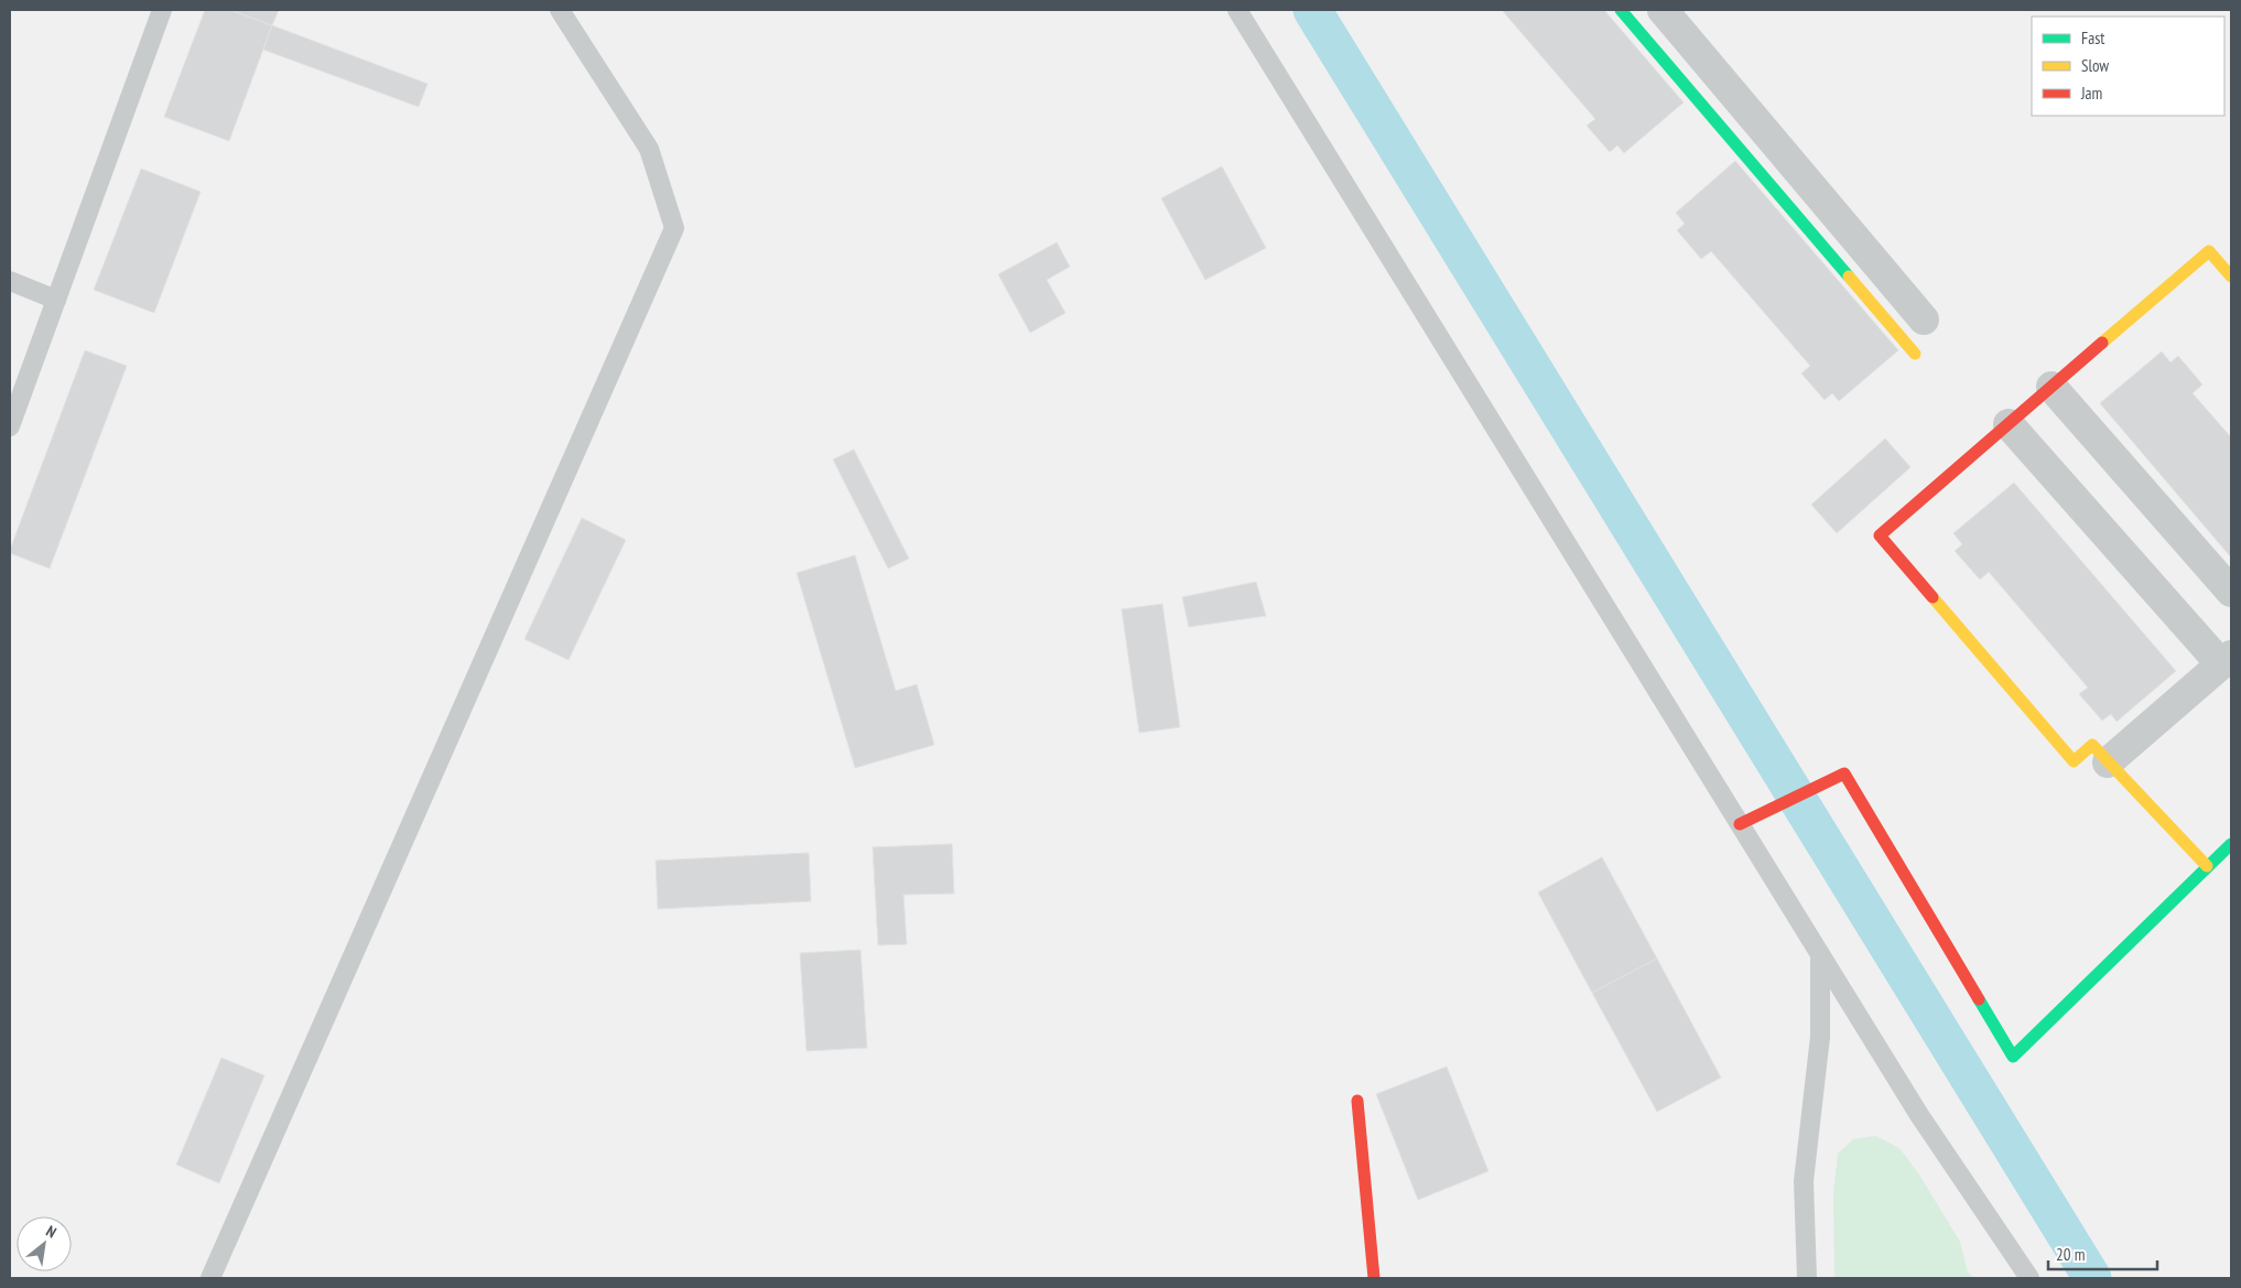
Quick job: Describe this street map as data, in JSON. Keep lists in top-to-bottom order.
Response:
{
  "legend": ["Fast", "Slow", "Jam"],
  "scale_bar": "20 m",
  "north": "top right"
}
